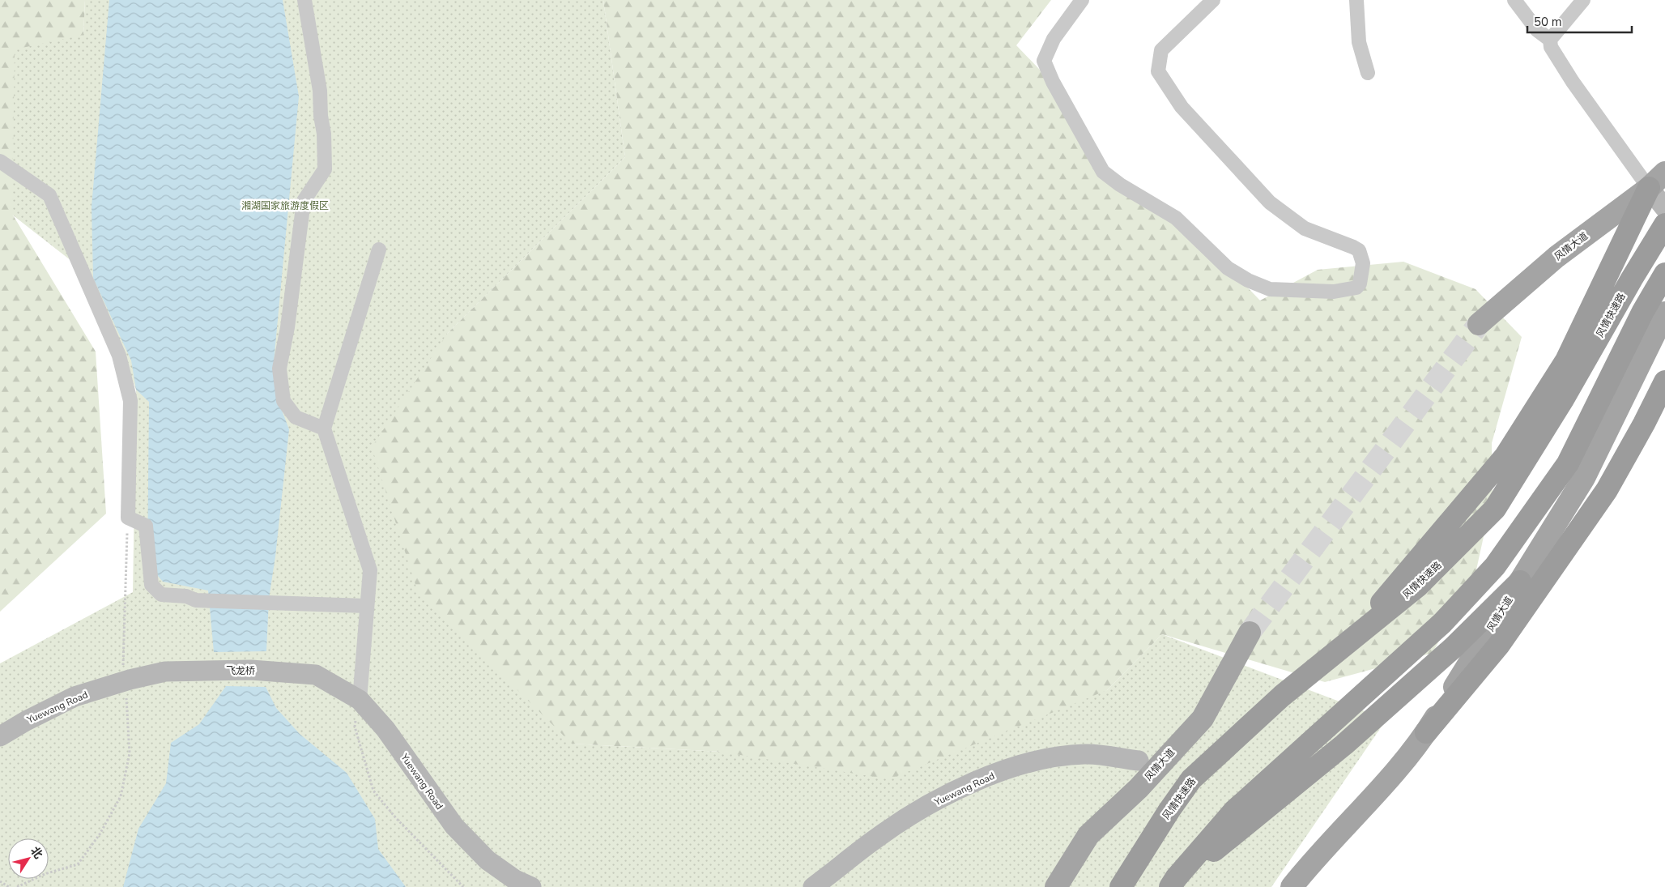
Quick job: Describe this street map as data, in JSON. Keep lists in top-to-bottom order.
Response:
{
  "streets": {
    "highway": ["风情快速路"],
    "main road": ["风情大道", "飞龙桥", "Yuewang Road"]
  },
  "crossings": [
    ["飞龙桥", "Yuewang Road"]
  ],
  "parks": ["湘湖国家旅游度假区"],
  "scale_bar": "50 m",
  "north": "top right"
}
